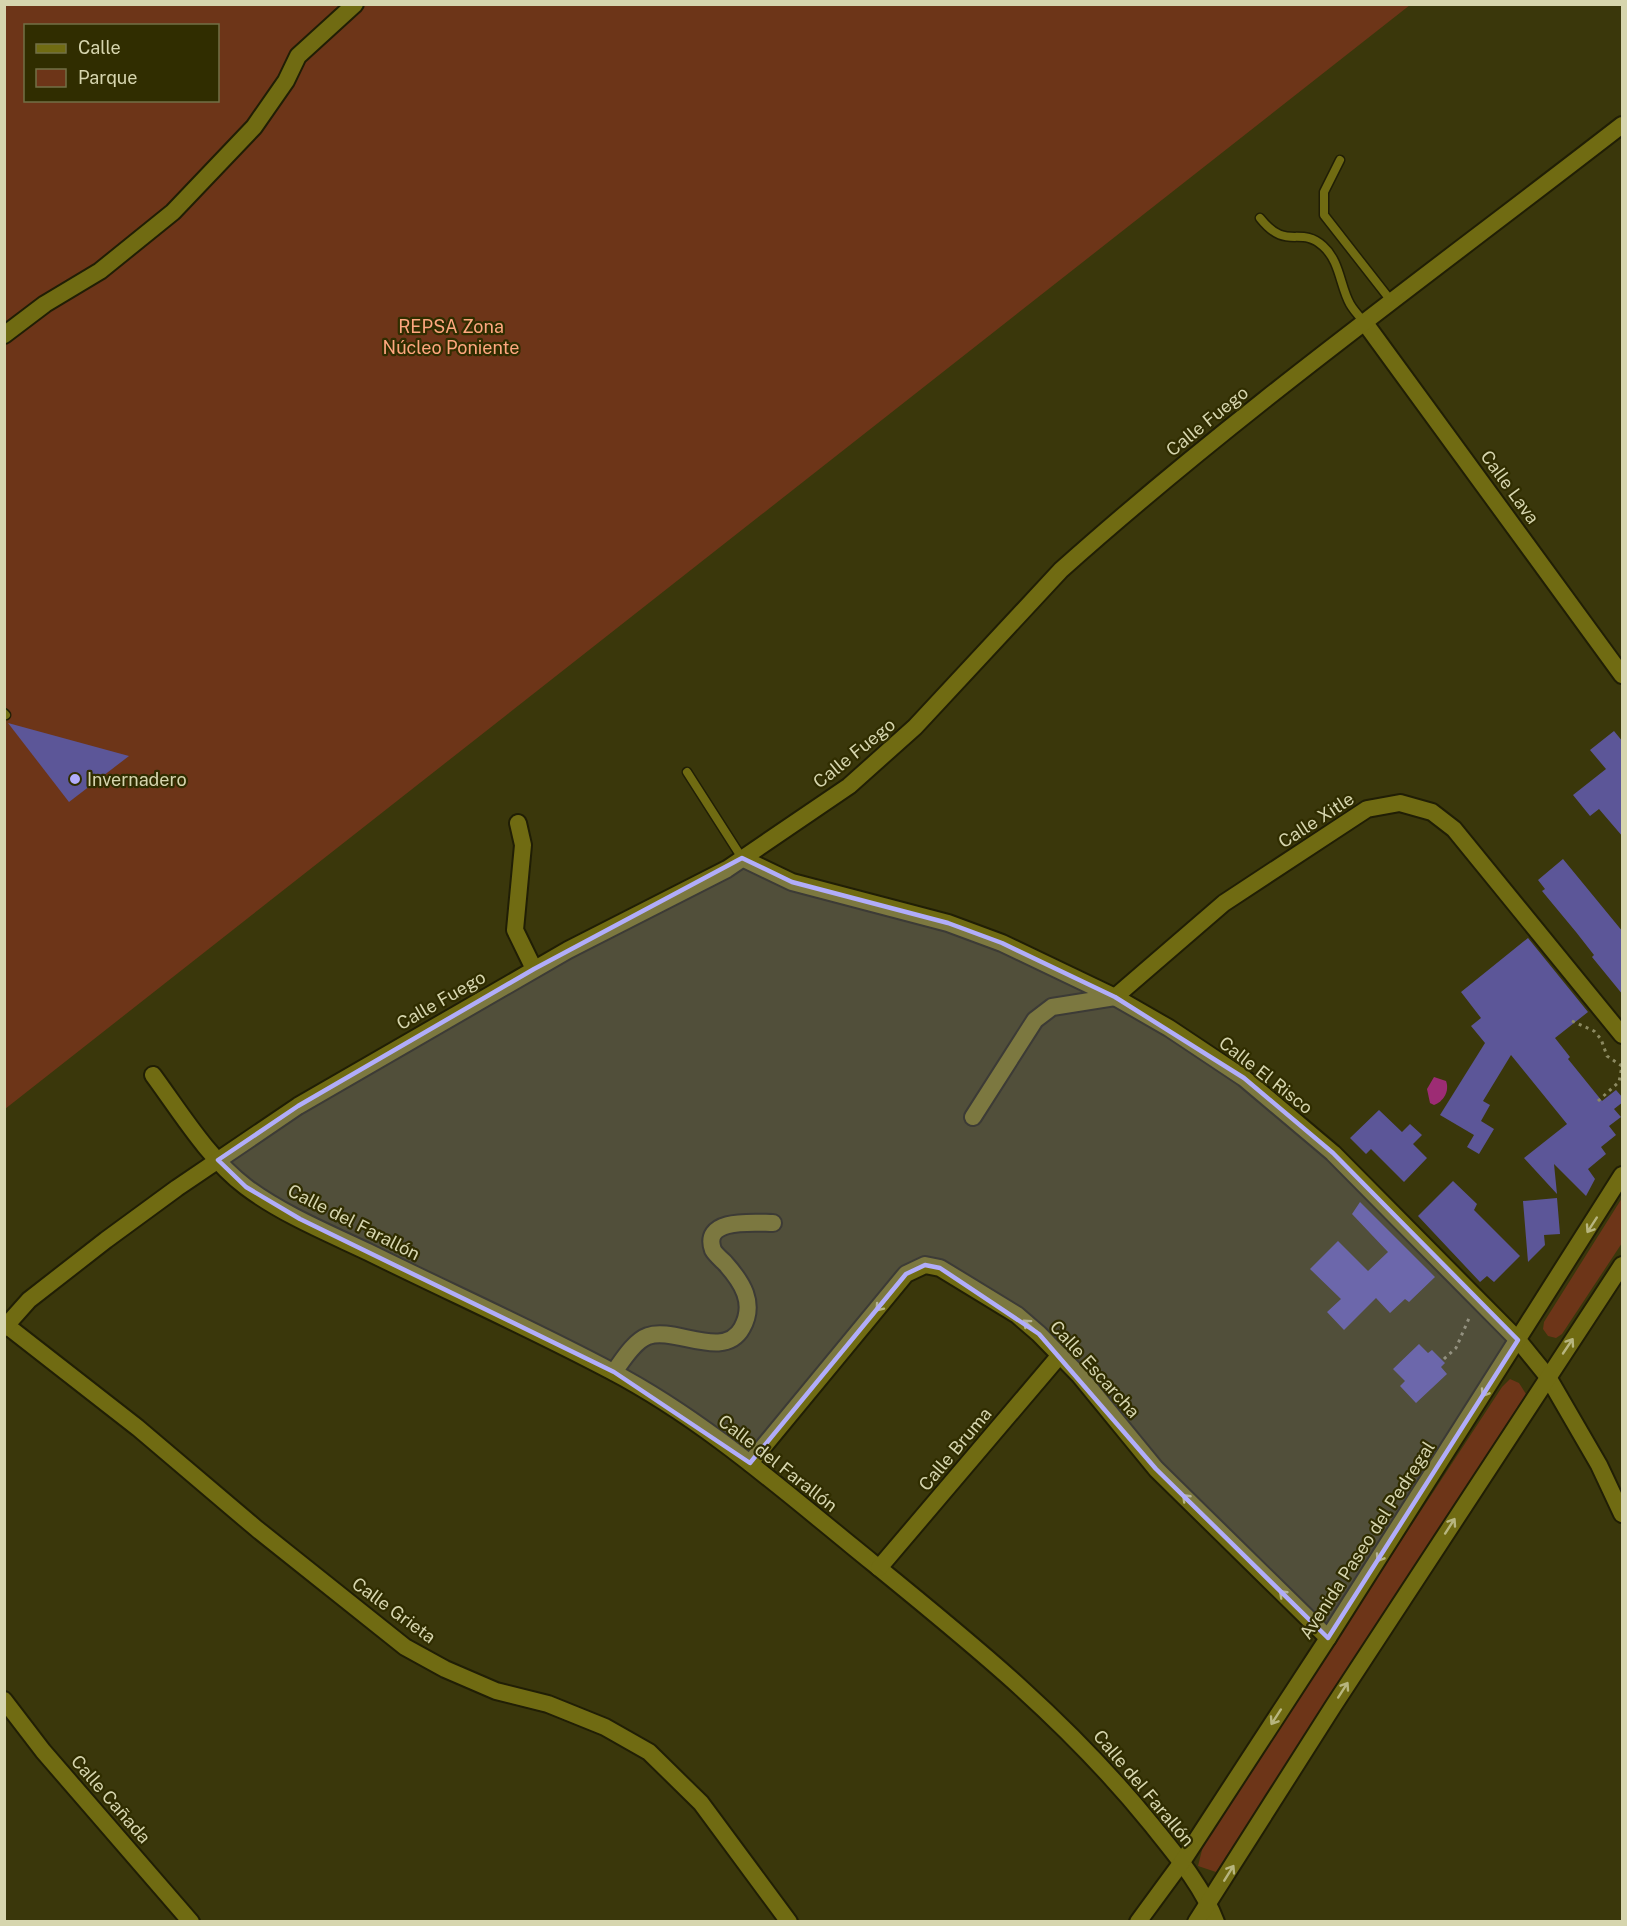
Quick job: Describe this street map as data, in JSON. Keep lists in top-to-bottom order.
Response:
{
  "streets": {
    "street": [
      "Calle Fuego",
      "Calle Lava",
      "Calle Xitle",
      "Calle El Risco",
      "Calle del Farallón",
      "Calle Escarcha",
      "Calle Bruma",
      "Avenida Paseo del Pedregal",
      "Calle Grieta",
      "Calle Cañada"
    ]
  },
  "crossings": [
    ["Calle Fuego", "Calle Lava"],
    ["Calle Fuego", "Calle El Risco"],
    ["Calle Fuego", "Calle del Farallón"],
    ["Calle Fuego", "Calle Grieta"],
    ["Calle Xitle", "Calle El Risco"],
    ["Calle El Risco", "Avenida Paseo del Pedregal"],
    ["Calle del Farallón", "Calle Escarcha"],
    ["Calle del Farallón", "Calle Bruma"],
    ["Calle del Farallón", "Avenida Paseo del Pedregal"],
    ["Calle Escarcha", "Calle Bruma"],
    ["Calle Escarcha", "Avenida Paseo del Pedregal"]
  ],
  "parks": ["REPSA Zona Núcleo Poniente"],
  "places": ["Invernadero"],
  "legend": ["Calle", "Parque"]
}
